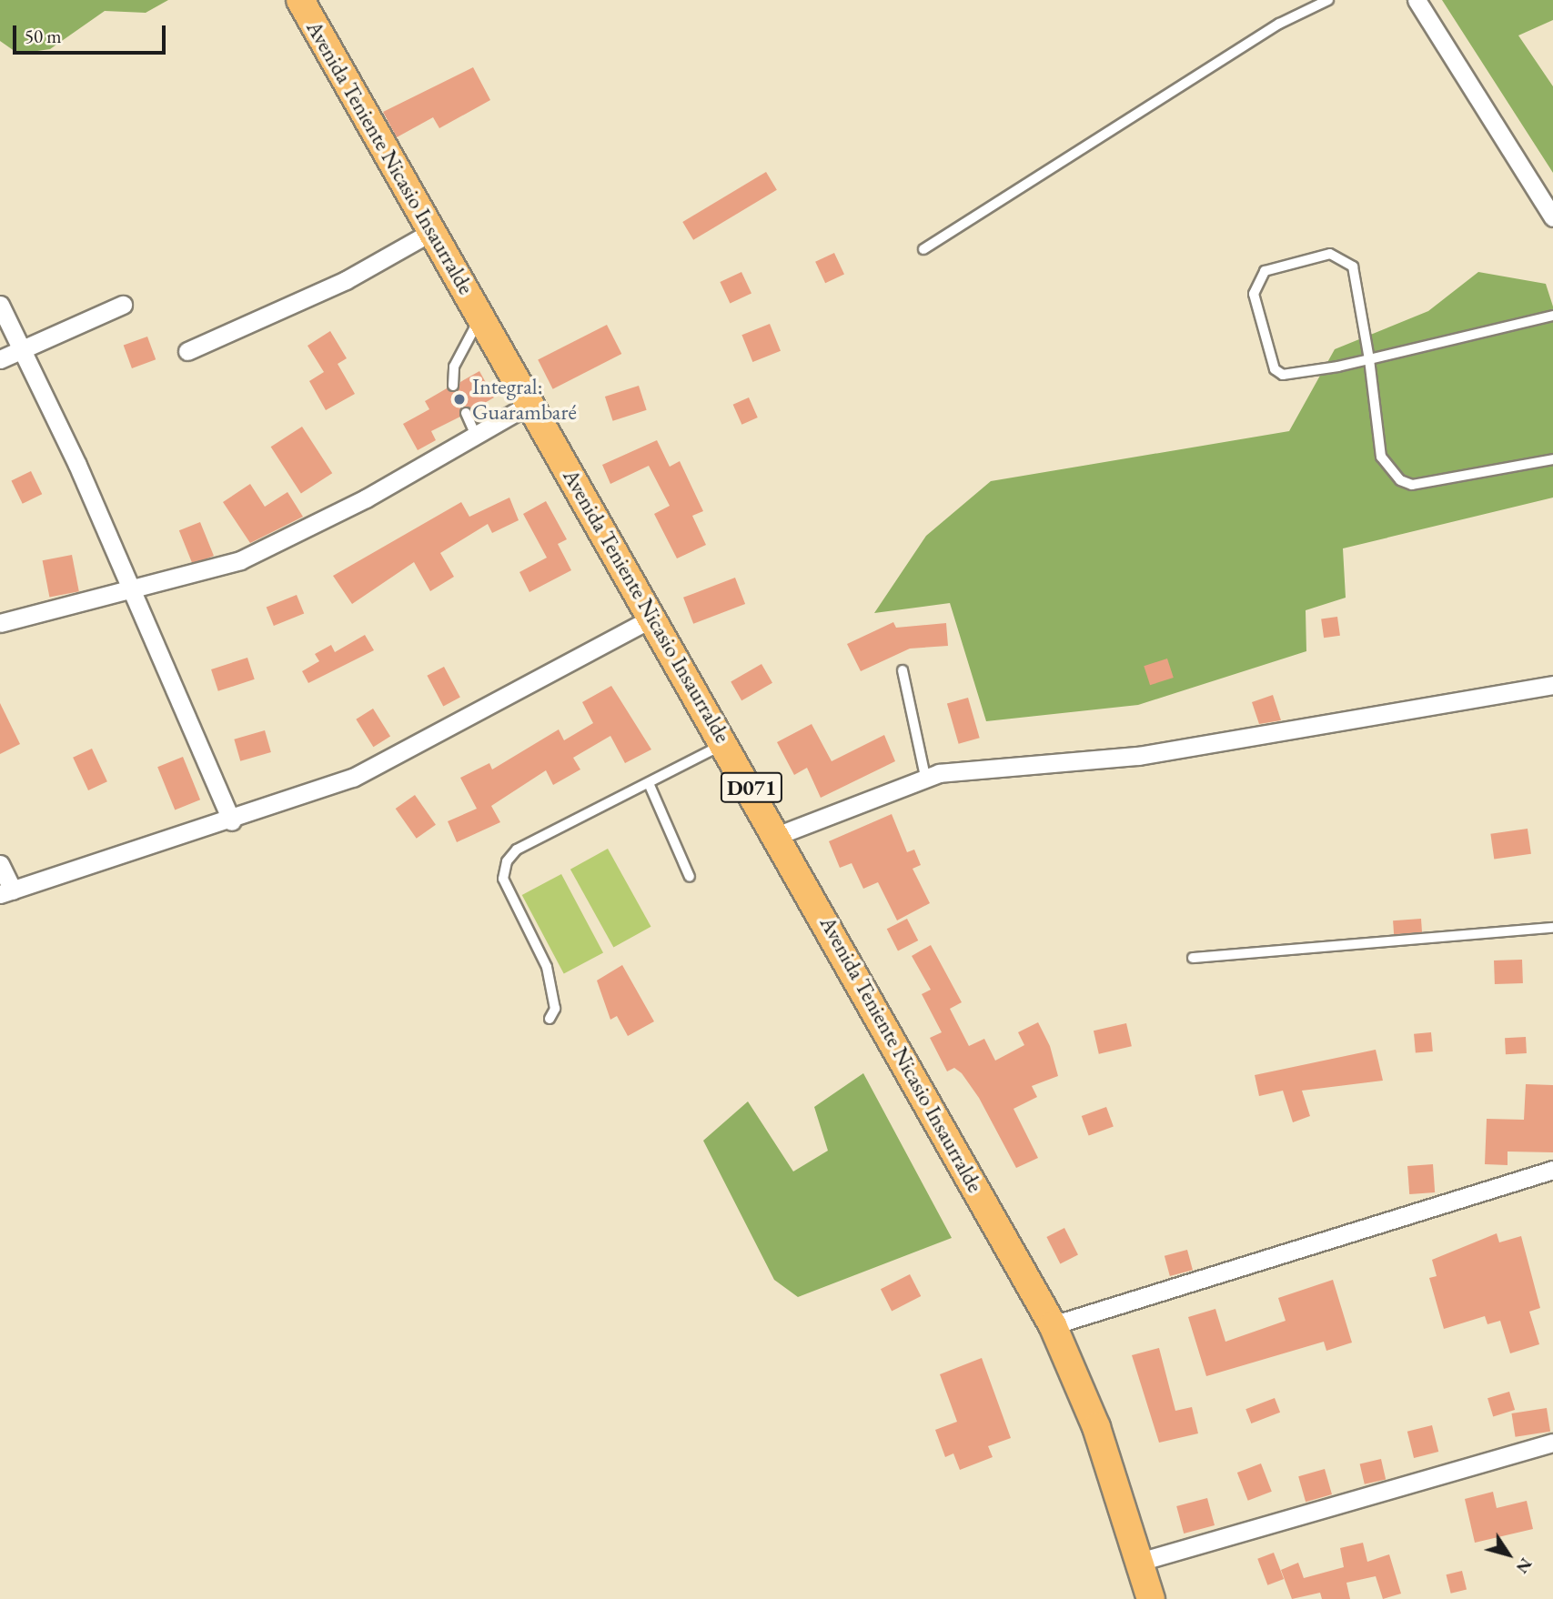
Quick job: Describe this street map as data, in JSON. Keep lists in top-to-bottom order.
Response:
{
  "streets": {
    "main road": ["Avenida Teniente Nicasio Insaurralde", "D071"]
  },
  "places": ["Integral: Guarambaré"],
  "scale_bar": "50 m",
  "north": "bottom right"
}
